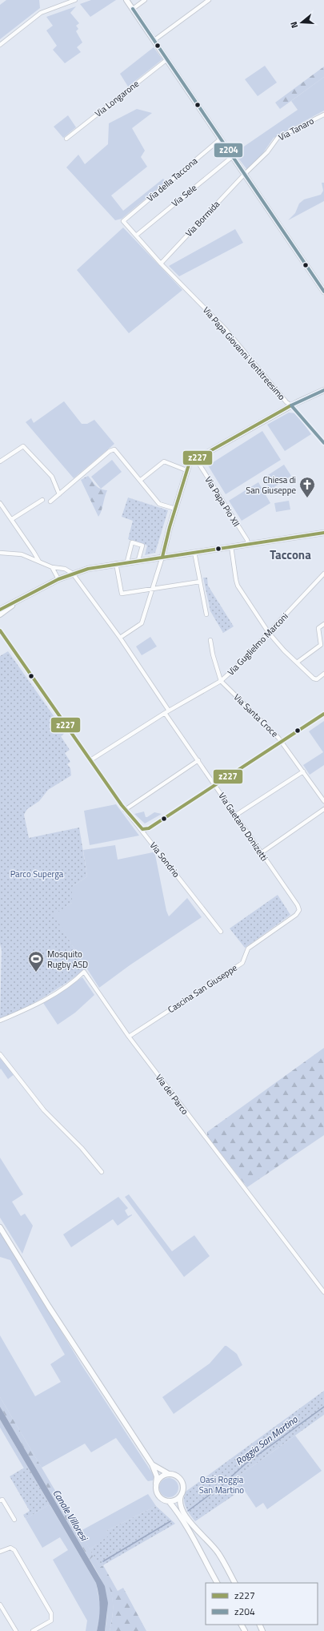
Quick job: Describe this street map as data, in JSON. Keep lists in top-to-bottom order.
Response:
{
  "streets": {
    "street": [
      "Via Longarone",
      "Via Tanaro",
      "Via della Taccona",
      "Via Sele",
      "Via Bormida",
      "Via Papa Giovanni Ventitreesimo",
      "Via Papa Pio XII",
      "Via Guglielmo Marconi",
      "Via Santa Croce",
      "Via Gaetano Donizetti",
      "Via Sondrio",
      "Cascina San Giuseppe",
      "Via del Parco"
    ]
  },
  "crossings": [
    ["Via Tanaro", "Via Bormida"],
    ["Via della Taccona", "Via Papa Giovanni Ventitreesimo"],
    ["Via Sele", "Via Papa Giovanni Ventitreesimo"],
    ["Via Bormida", "Via Papa Giovanni Ventitreesimo"],
    ["Via Guglielmo Marconi", "Via Santa Croce"],
    ["Via Guglielmo Marconi", "Via Gaetano Donizetti"],
    ["Via Guglielmo Marconi", "Via Sondrio"],
    ["Via Gaetano Donizetti", "Cascina San Giuseppe"],
    ["Cascina San Giuseppe", "Via del Parco"]
  ],
  "districts": ["Taccona"],
  "water": ["Roggia San Martino", "Canale Villoresi"],
  "parks": ["Parco Superga", "Oasi Roggia San Martino"],
  "places": {
    "church": ["Chiesa di San Giuseppe"],
    "sports": ["Mosquito Rugby ASD"]
  },
  "lines": ["transit line z204", "transit line z227"],
  "legend": ["z227", "z204"],
  "north": "left"
}
